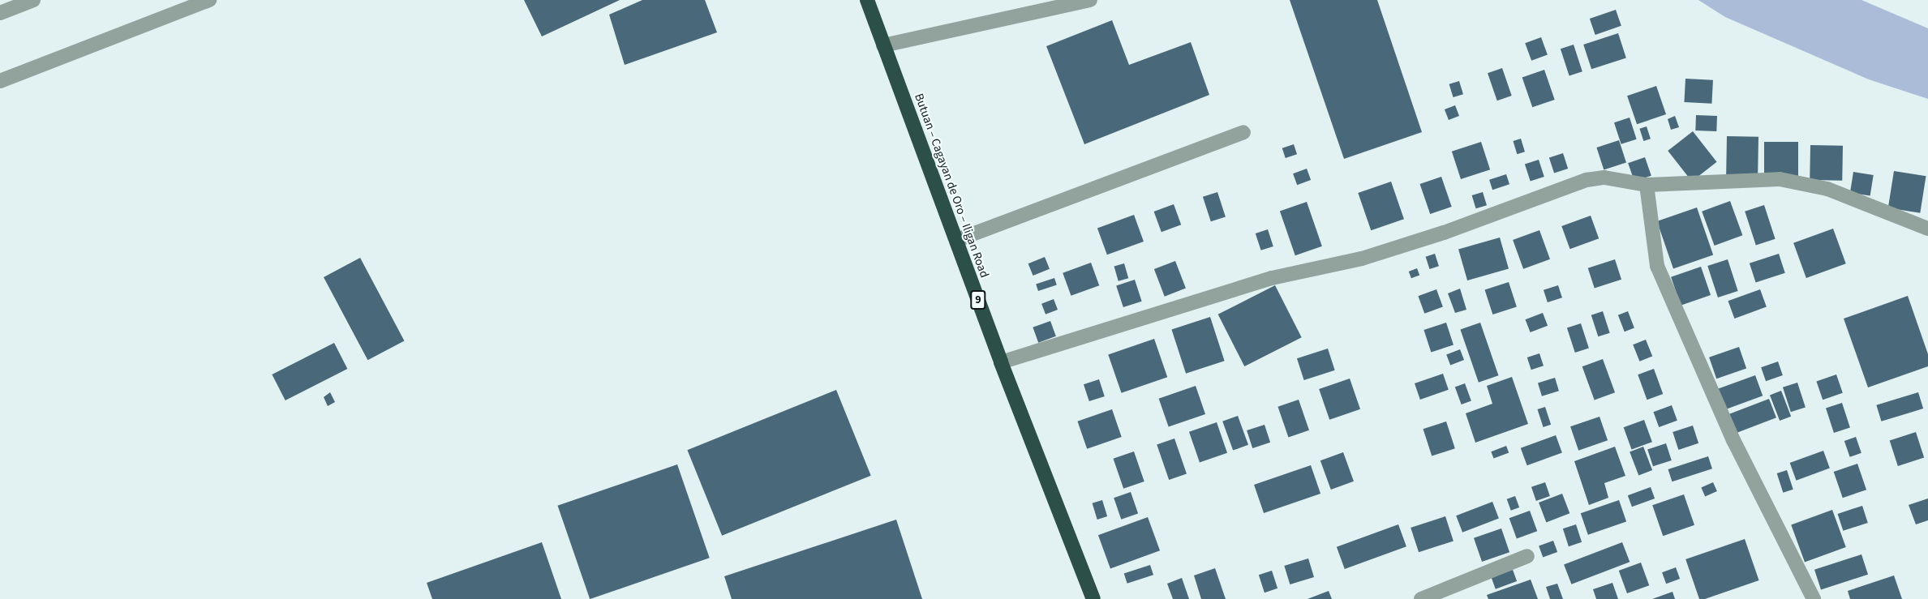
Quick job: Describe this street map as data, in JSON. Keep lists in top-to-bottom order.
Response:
{
  "streets": {
    "highway": ["Butuan – Cagayan de Oro – Iligan Road", "9"]
  }
}
